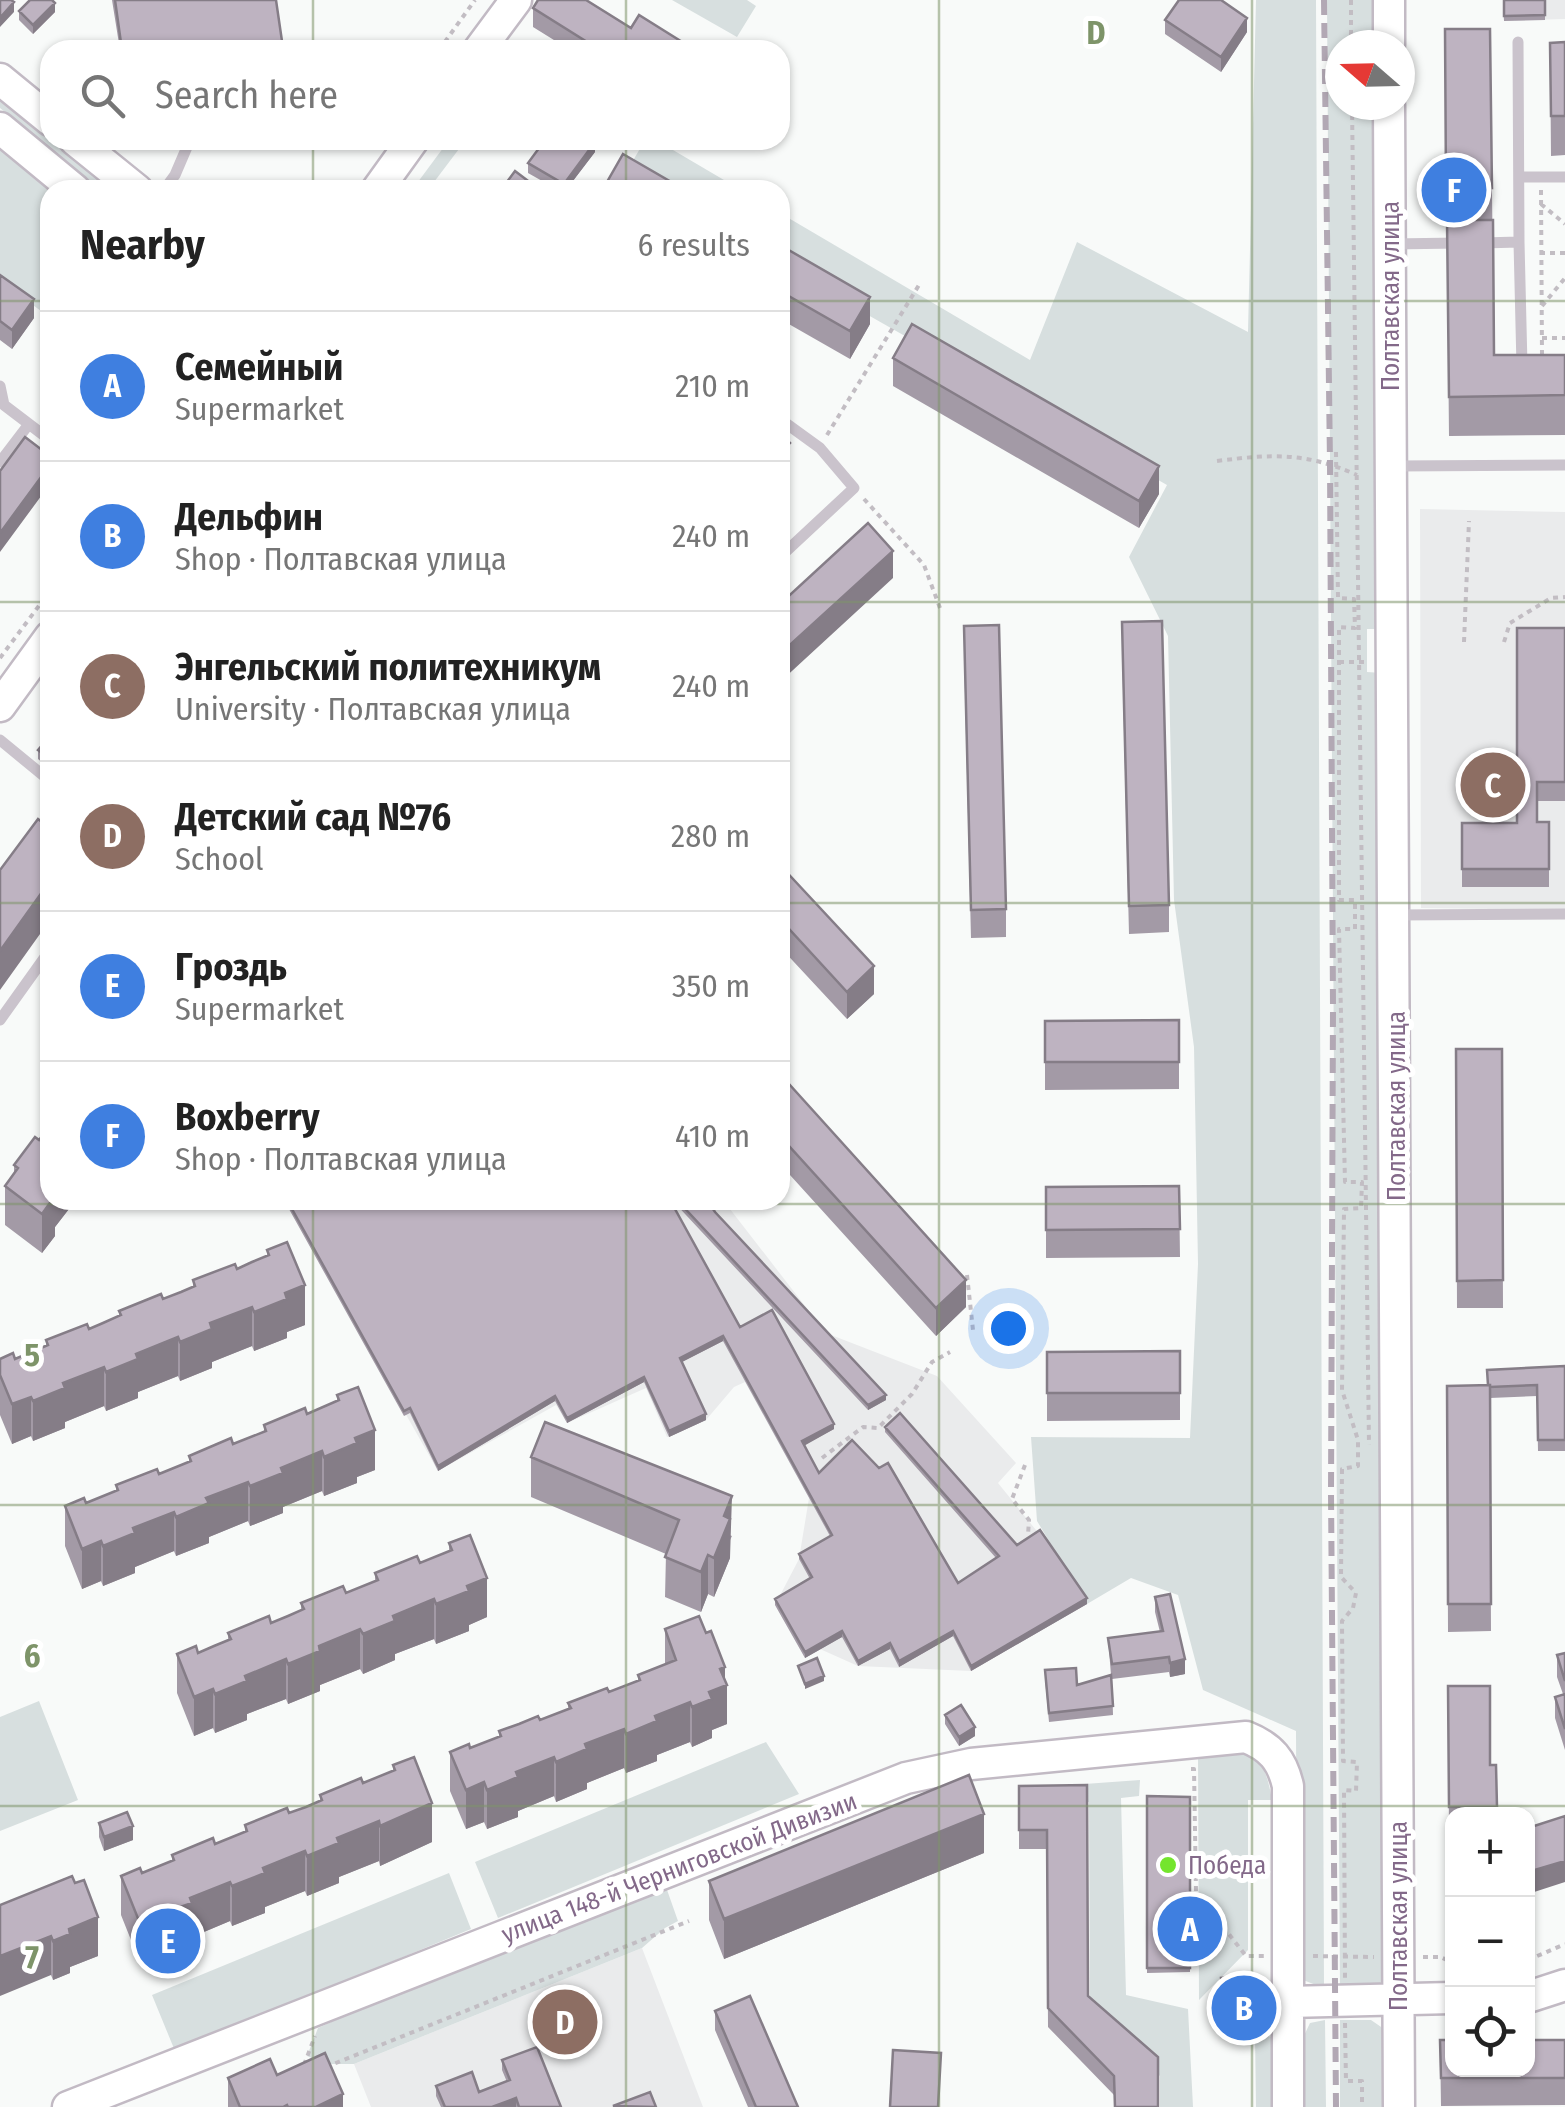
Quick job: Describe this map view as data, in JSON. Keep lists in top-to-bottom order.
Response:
{
  "streets": {
    "street": ["Полтавская улица", "улица 148-й Черниговской Дивизии"]
  },
  "places": ["Победа"],
  "north": "left",
  "page": {
    "search": "Search here",
    "pins": [
      "F",
      "C",
      "A",
      "E",
      "B",
      "D"
    ],
    "heading": ["Nearby", "6 results"],
    "list": [
      {
        "mark": "A",
        "name": "Семейный",
        "note": "Supermarket",
        "value": "210 m"
      },
      {
        "mark": "B",
        "name": "Дельфин",
        "note": "Shop · Полтавская улица",
        "value": "240 m"
      },
      {
        "mark": "C",
        "name": "Энгельский политехникум",
        "note": "University · Полтавская улица",
        "value": "240 m"
      },
      {
        "mark": "D",
        "name": "Детский сад №76",
        "note": "School",
        "value": "280 m"
      },
      {
        "mark": "E",
        "name": "Гроздь",
        "note": "Supermarket",
        "value": "350 m"
      },
      {
        "mark": "F",
        "name": "Boxberry",
        "note": "Shop · Полтавская улица",
        "value": "410 m"
      }
    ],
    "map_buttons": ["+", "−"]
  },
  "grid": {
    "columns": ["D"],
    "rows": ["5", "6", "7"]
  }
}
